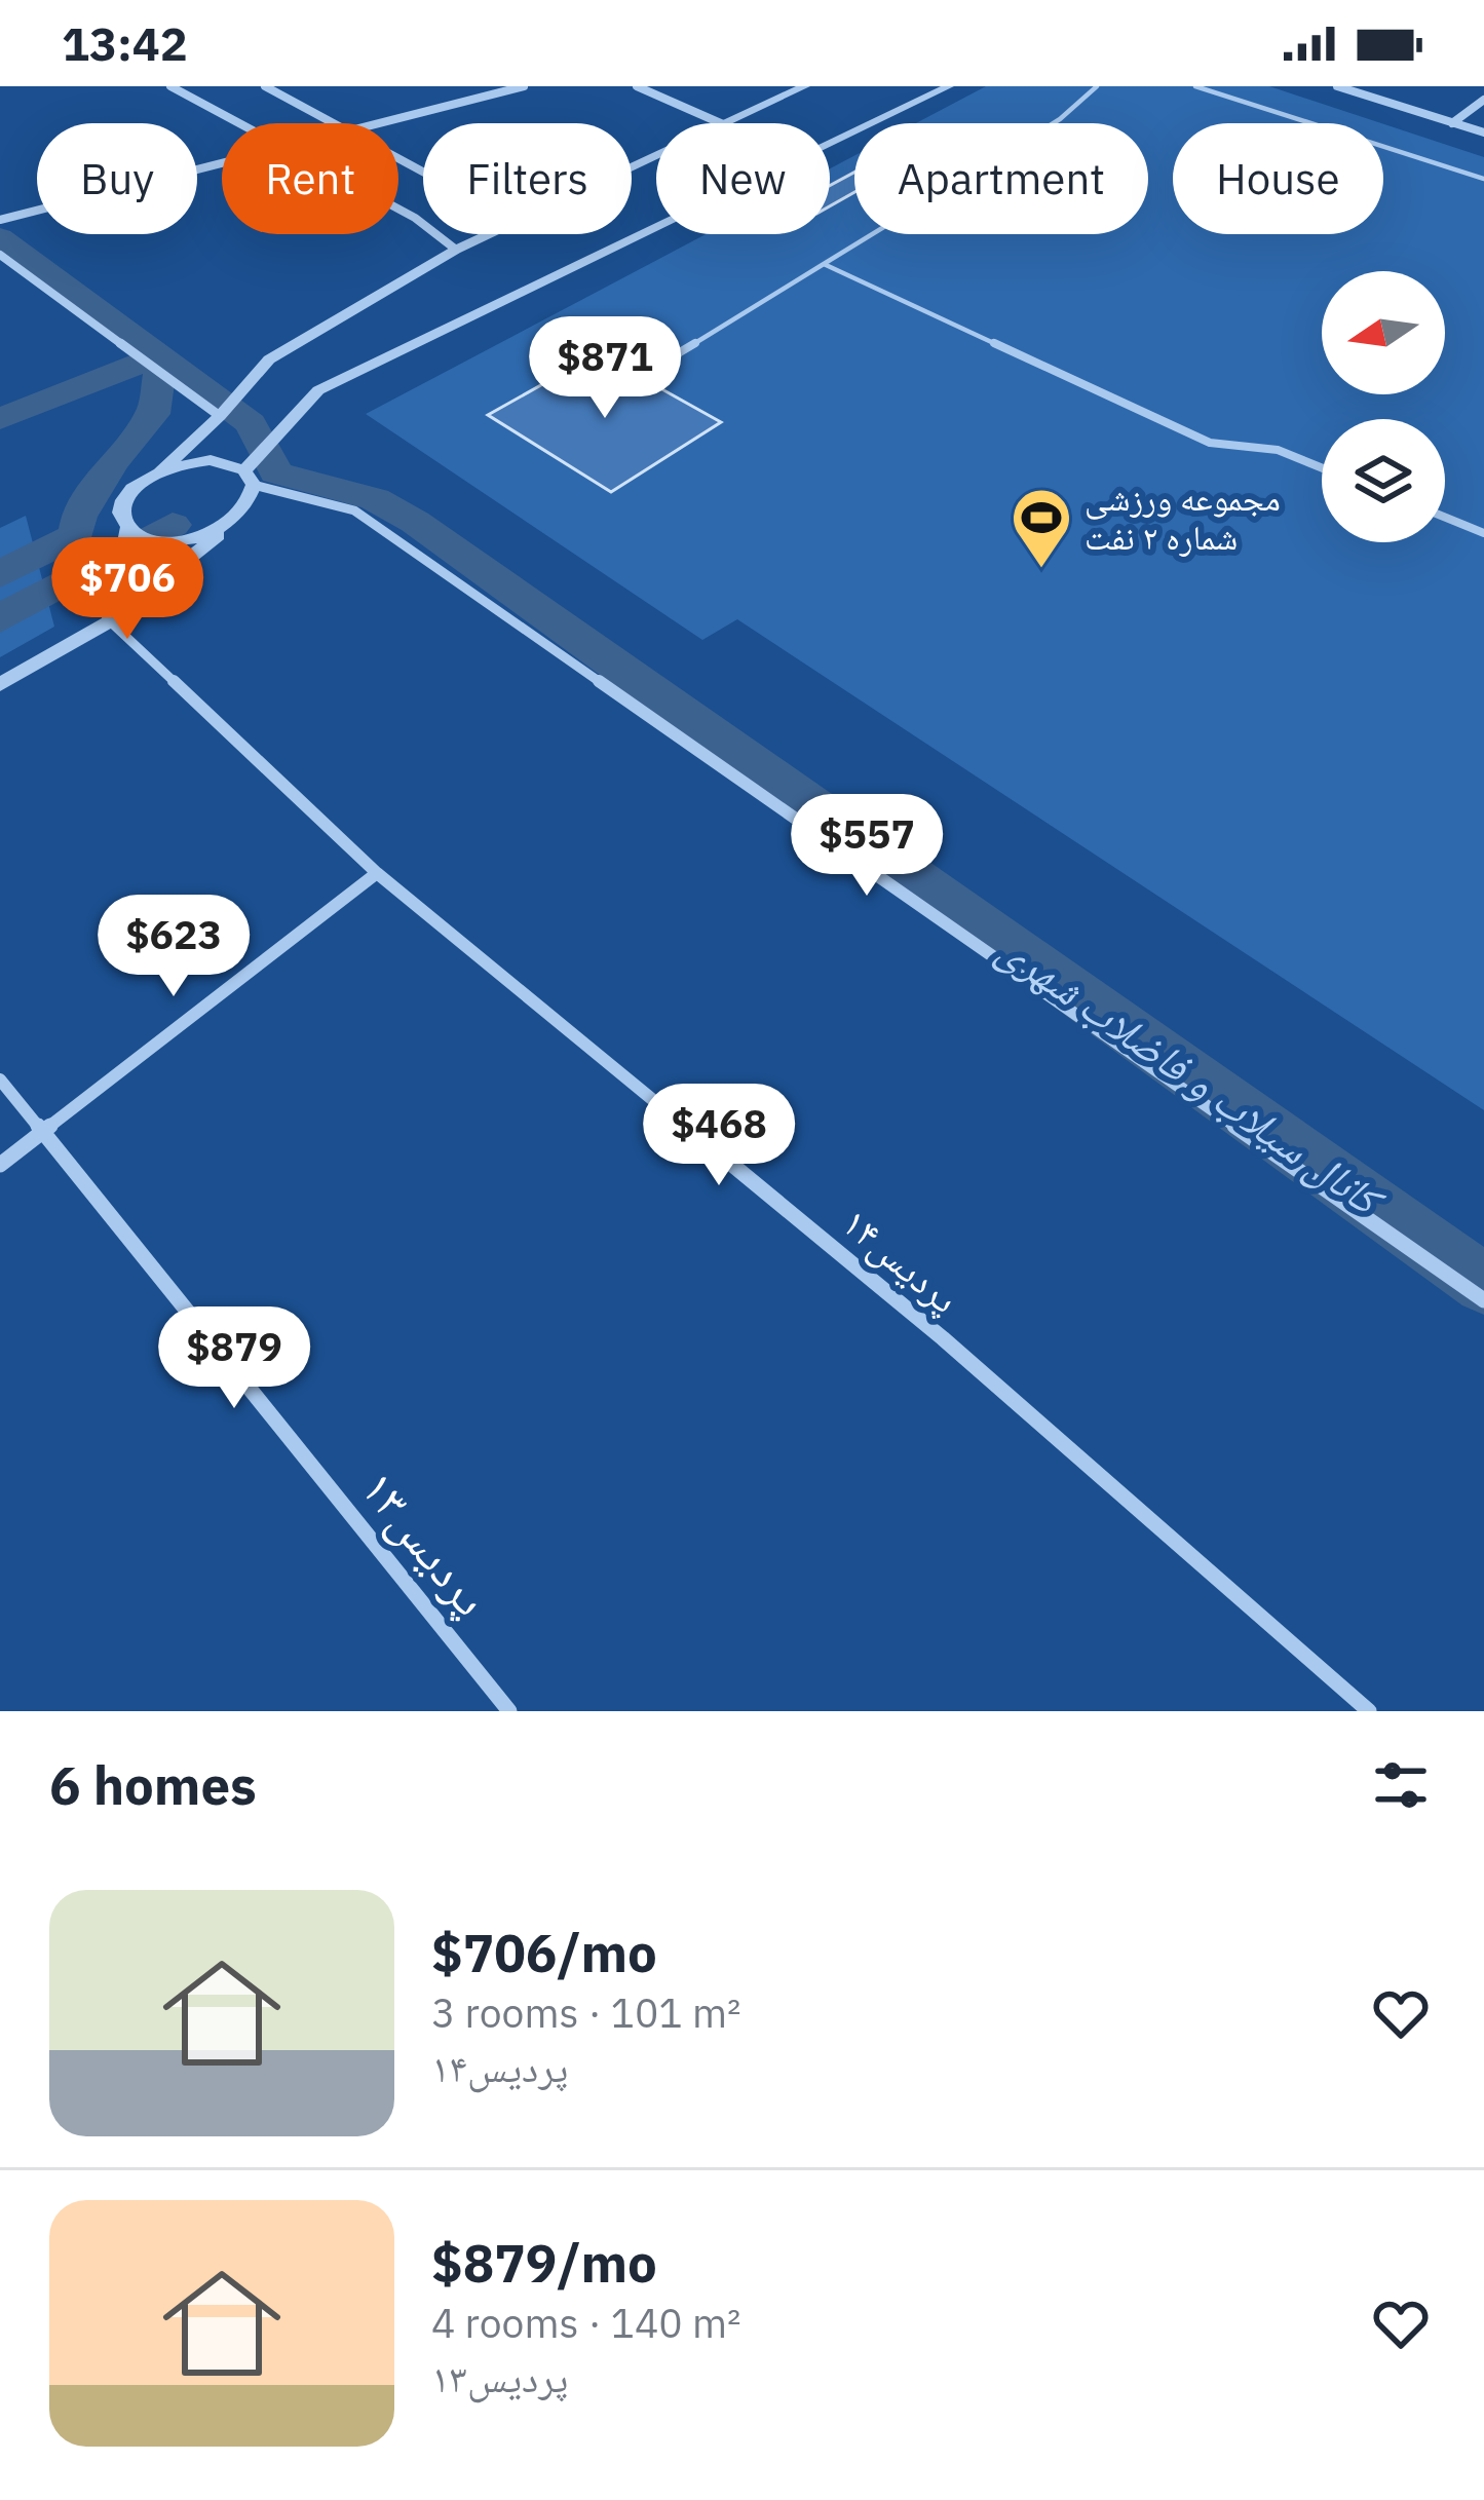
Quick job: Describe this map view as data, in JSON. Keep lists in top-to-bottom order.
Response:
{
  "streets": {
    "street": ["پردیس۱۴", "پردیس۱۳"]
  },
  "water": ["کانال سیلاب و فاضلاب شهری"],
  "places": {
    "sports": ["مجموعه ورزشی شماره ۲ نفت"]
  },
  "north": "left",
  "page": {
    "status": "13:42",
    "chip": [
      "Buy",
      "Rent",
      "Filters",
      "New",
      "Apartment",
      "House"
    ],
    "price": [
      "$871",
      "$706",
      "$557",
      "$623",
      "$468",
      "$879"
    ],
    "heading": "6 homes",
    "list": [
      {
        "name": "$706/mo",
        "note": "3 rooms · 101 m² · پردیس۱۴"
      },
      {
        "name": "$879/mo",
        "note": "4 rooms · 140 m² · پردیس۱۳"
      }
    ]
  }
}
